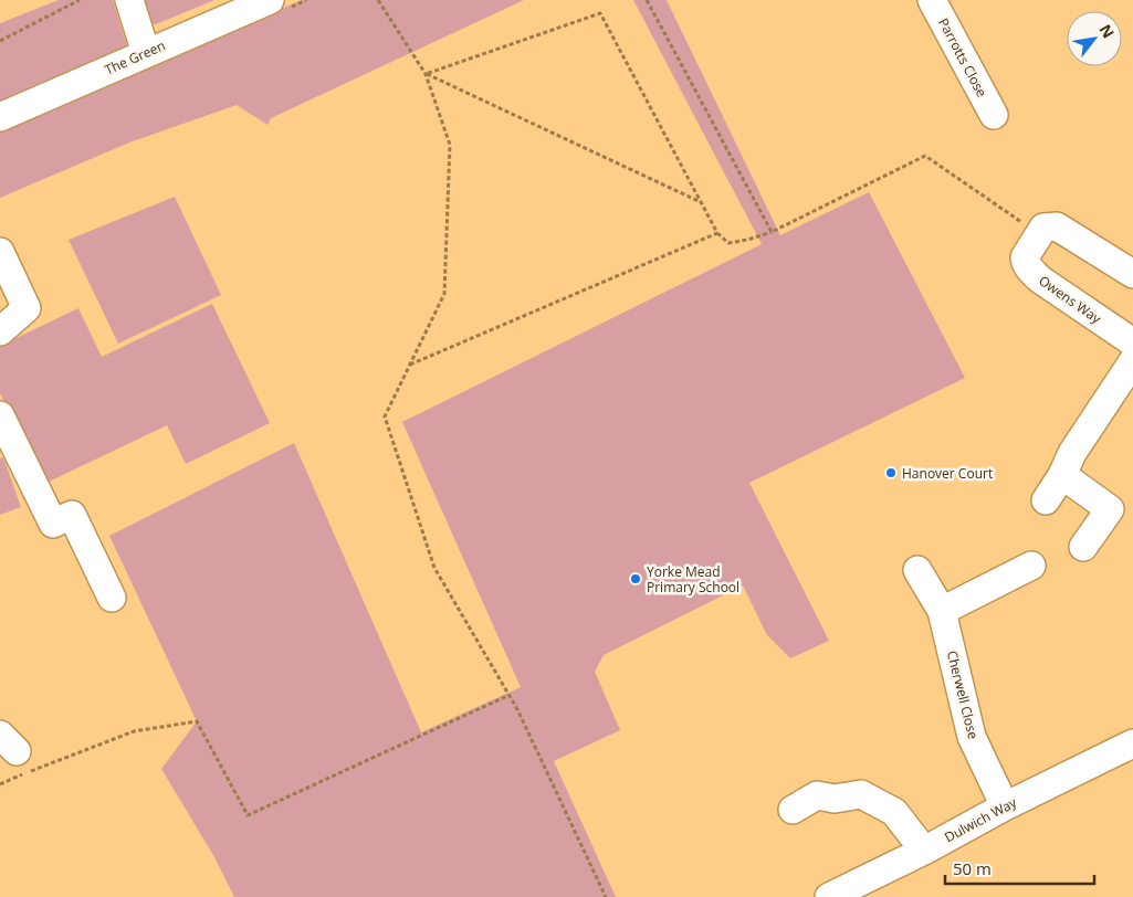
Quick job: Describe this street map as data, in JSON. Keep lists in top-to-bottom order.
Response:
{
  "streets": {
    "street": [
      "The Green",
      "Parrotts Close",
      "Owens Way",
      "Cherwell Close",
      "Dulwich Way"
    ]
  },
  "crossings": [
    ["Cherwell Close", "Dulwich Way"]
  ],
  "places": ["Hanover Court", "Yorke Mead Primary School"],
  "scale_bar": "50 m",
  "north": "top right"
}
